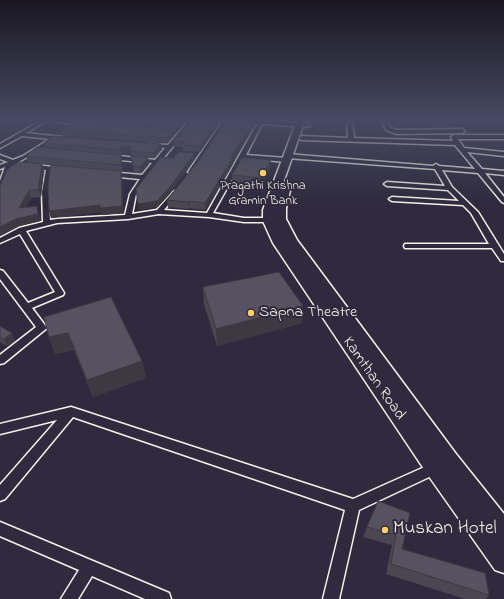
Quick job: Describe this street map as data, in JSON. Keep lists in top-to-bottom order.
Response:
{
  "streets": {
    "main road": ["Kamthan Road"]
  },
  "places": ["Pragathi Krishna Gramin Bank", "Sapna Theatre", "Muskan Hotel"]
}
